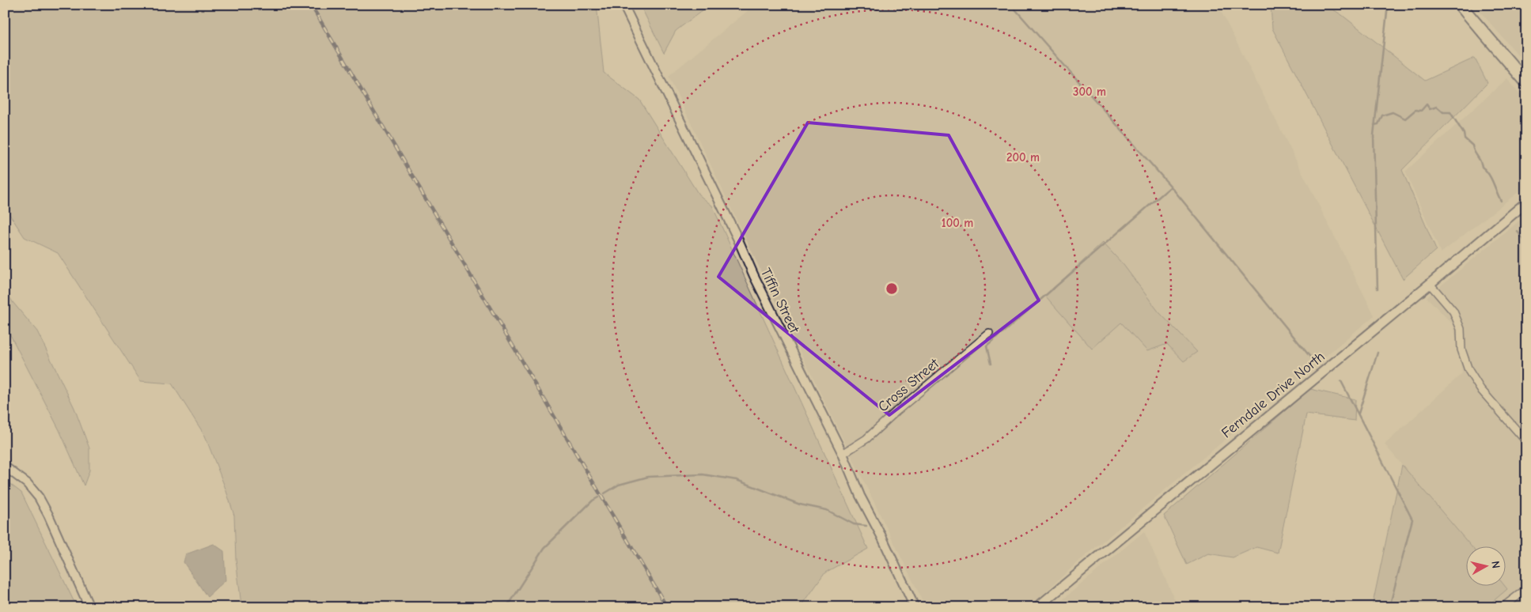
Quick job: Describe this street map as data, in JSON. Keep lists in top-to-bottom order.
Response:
{
  "streets": {
    "main road": ["Ferndale Drive North"],
    "street": ["Tiffin Street", "Cross Street"]
  },
  "crossings": [
    ["Tiffin Street", "Cross Street"]
  ],
  "north": "right",
  "rings": ["300 m", "200 m", "100 m"]
}
